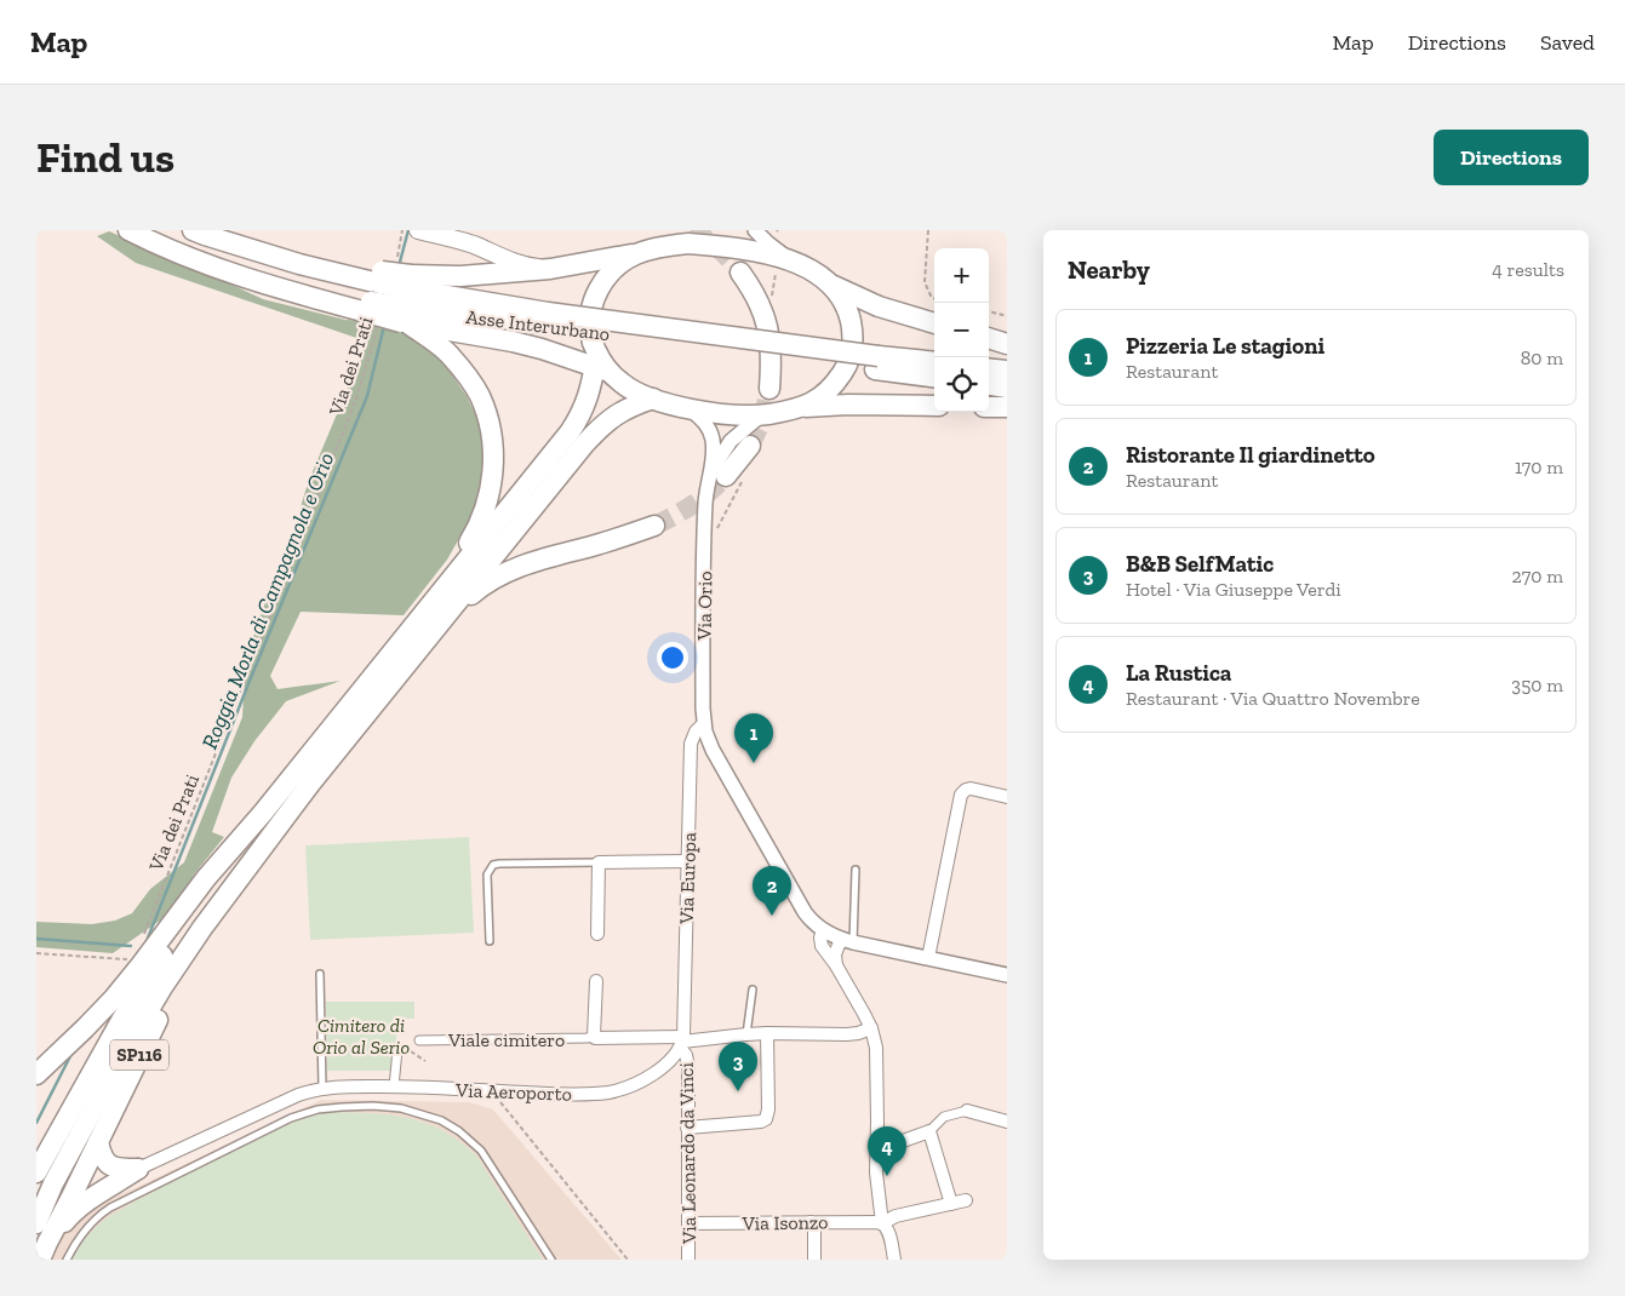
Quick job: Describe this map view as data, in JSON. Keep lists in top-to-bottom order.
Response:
{
  "streets": {
    "highway": ["Asse Interurbano", "SP116"],
    "street": [
      "Via Orio",
      "Via Europa",
      "Viale cimitero",
      "Via Aeroporto",
      "Via Leonardo da Vinci",
      "Via Isonzo"
    ],
    "path": ["Via dei Prati"]
  },
  "crossings": [
    ["Asse Interurbano", "Via dei Prati"],
    ["Via Orio", "Via Europa"],
    ["Via Europa", "Via Aeroporto"],
    ["Via Europa", "Via Leonardo da Vinci"],
    ["SP116", "Via Aeroporto"],
    ["Via Aeroporto", "Via Leonardo da Vinci"],
    ["Via Leonardo da Vinci", "Via Isonzo"]
  ],
  "water": ["Roggia Morla di Campagnola e Orio"],
  "parks": ["Cimitero di Orio al Serio"],
  "page": {
    "header": "Map",
    "nav": ["Map", "Directions", "Saved"],
    "buttons": "Directions",
    "title": "Find us",
    "heading": ["Nearby", "4 results"],
    "map_buttons": ["+", "−"],
    "list": [
      {
        "mark": "1",
        "name": "Pizzeria Le stagioni",
        "note": "Restaurant",
        "value": "80 m"
      },
      {
        "mark": "2",
        "name": "Ristorante Il giardinetto",
        "note": "Restaurant",
        "value": "170 m"
      },
      {
        "mark": "3",
        "name": "B&B SelfMatic",
        "note": "Hotel · Via Giuseppe Verdi",
        "value": "270 m"
      },
      {
        "mark": "4",
        "name": "La Rustica",
        "note": "Restaurant · Via Quattro Novembre",
        "value": "350 m"
      }
    ],
    "pins": [
      "1",
      "2",
      "3",
      "4"
    ]
  }
}
